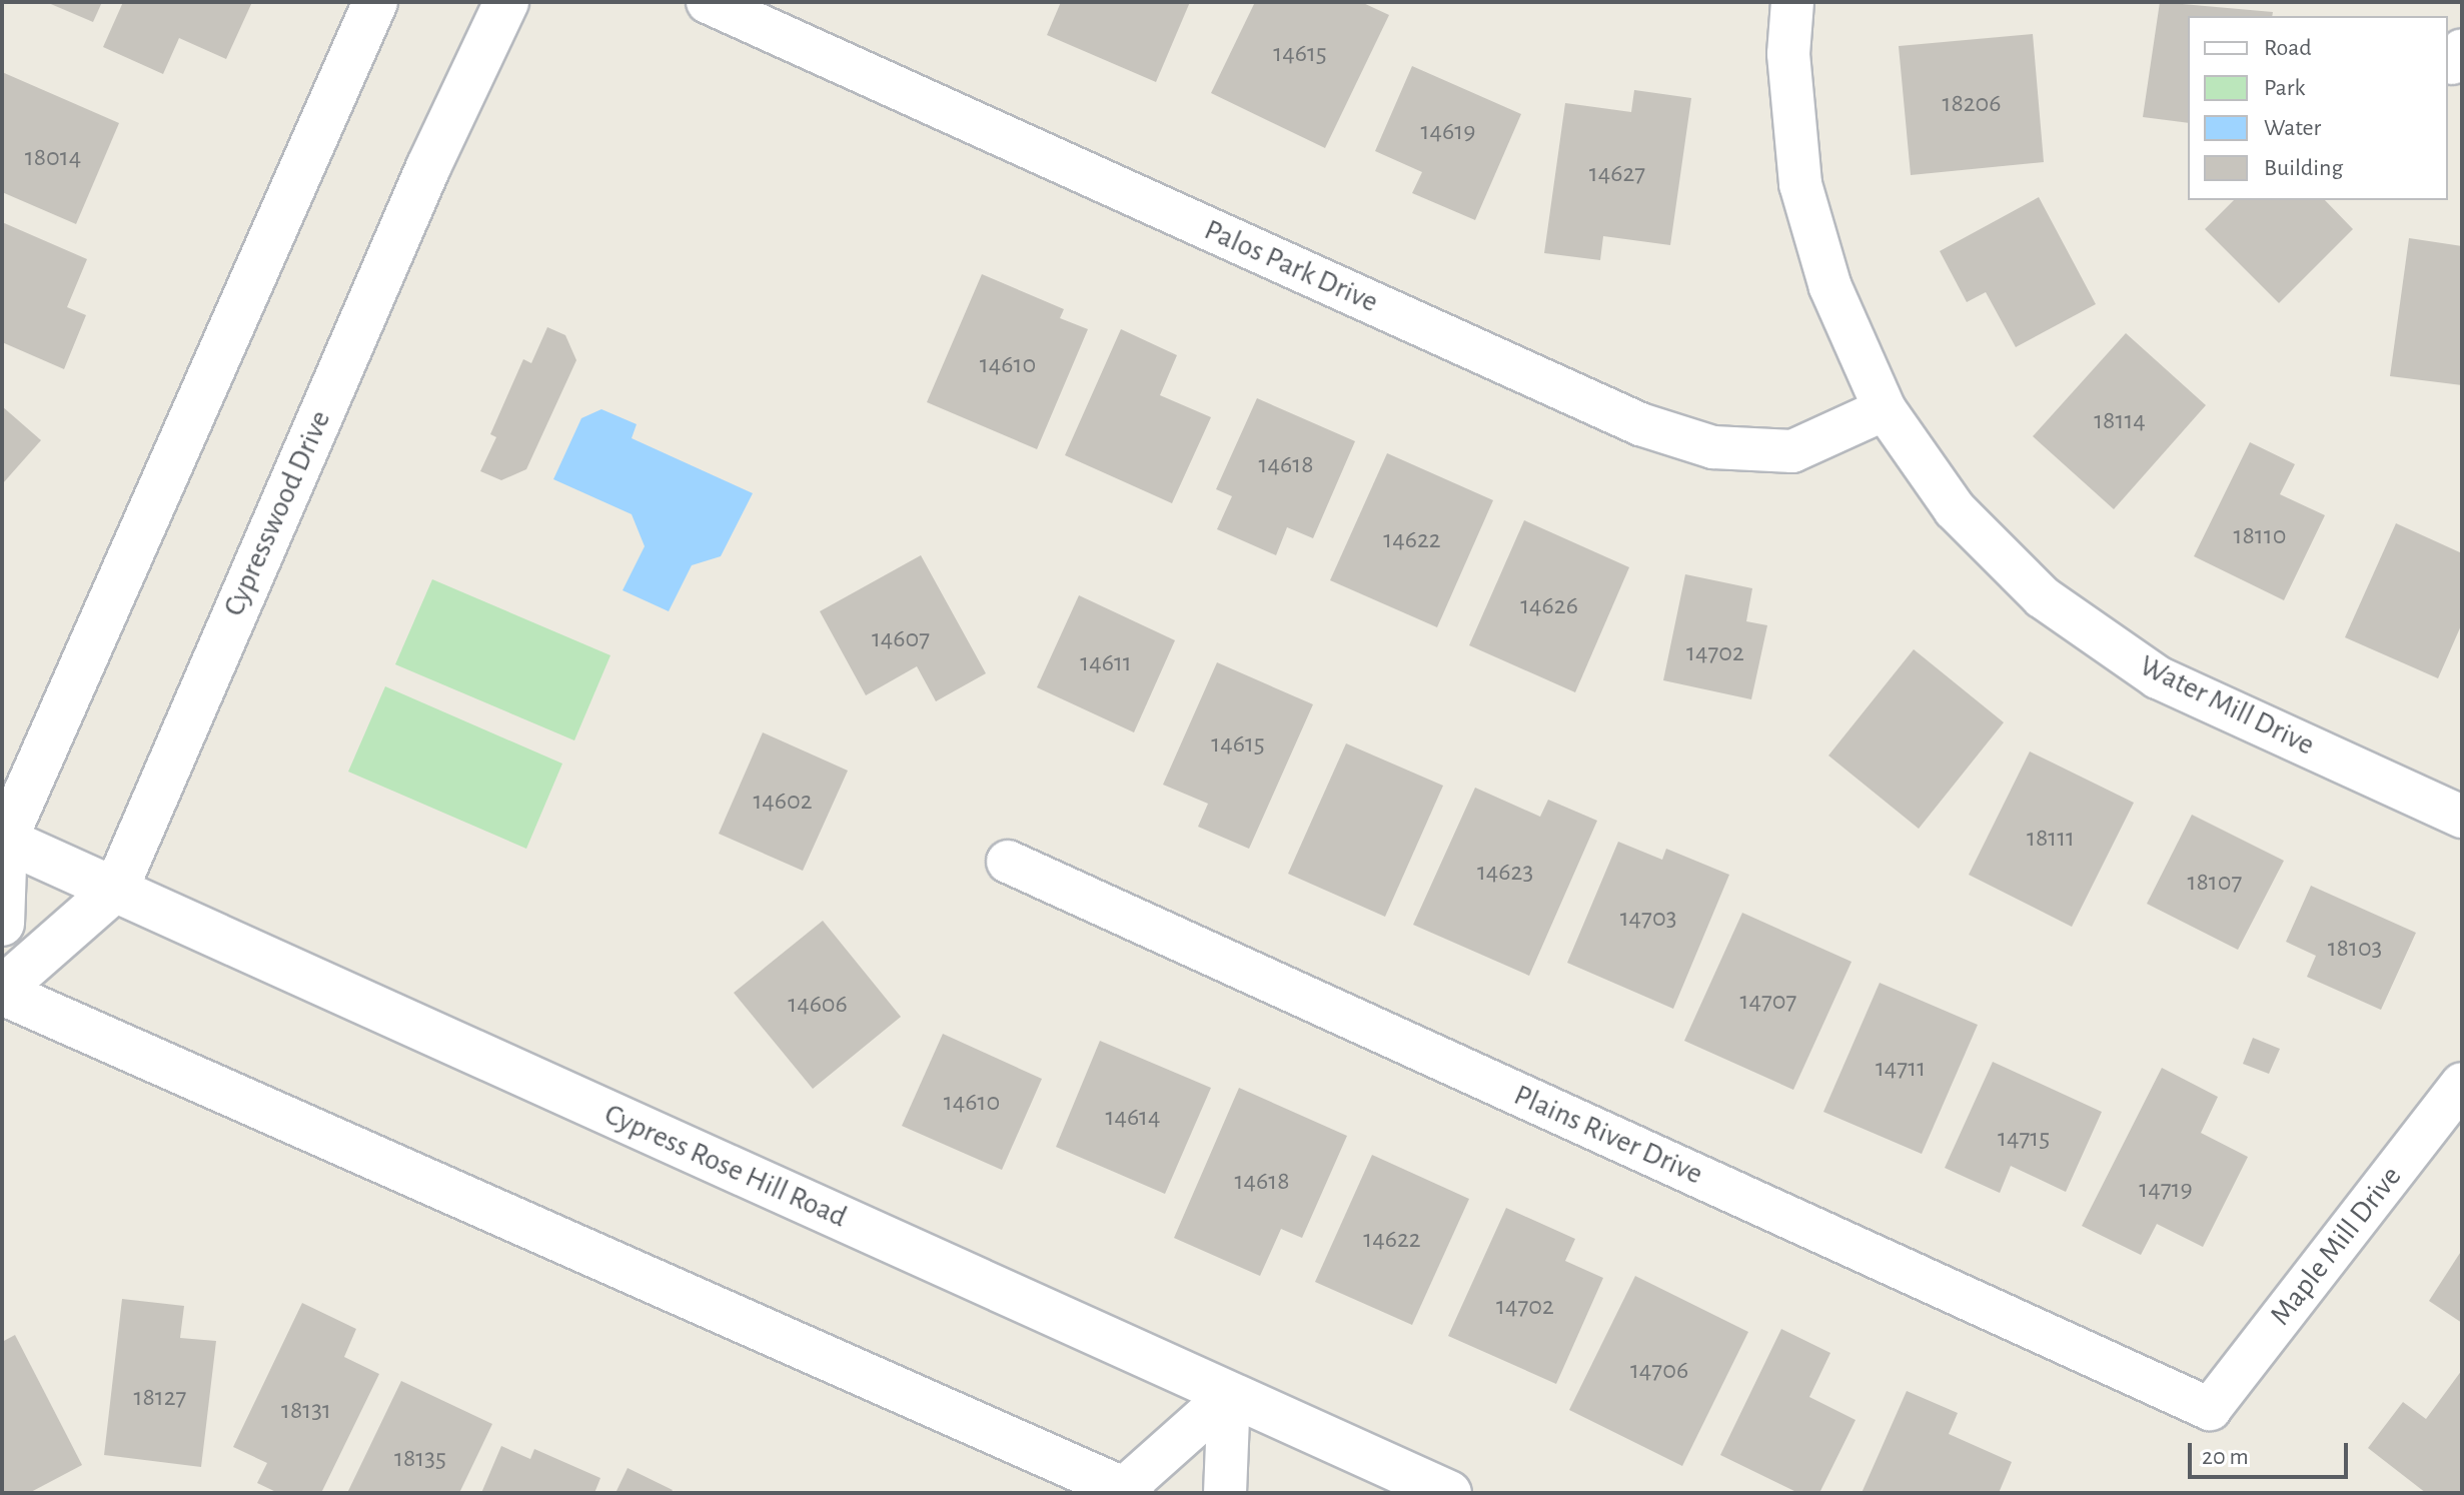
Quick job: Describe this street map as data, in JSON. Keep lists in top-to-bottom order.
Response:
{
  "streets": {
    "main road": ["Cypresswood Drive", "Cypress Rose Hill Road"],
    "street": [
      "Palos Park Drive",
      "Water Mill Drive",
      "Plains River Drive",
      "Maple Mill Drive"
    ]
  },
  "crossings": [
    ["Palos Park Drive", "Water Mill Drive"],
    ["Cypresswood Drive", "Cypress Rose Hill Road"],
    ["Plains River Drive", "Maple Mill Drive"]
  ],
  "house_numbers": [
    "14615",
    "18206",
    "14619",
    "18014",
    "14627",
    "14610",
    "18114",
    "14618",
    "18110",
    "14622",
    "14626",
    "14607",
    "14702",
    "14611",
    "14615",
    "14602",
    "18111",
    "14623",
    "18107",
    "14703",
    "18103",
    "14707",
    "14606",
    "14711",
    "14610",
    "14614",
    "14715",
    "14618",
    "14719",
    "14622",
    "14702",
    "14706",
    "18127",
    "18131",
    "18135"
  ],
  "legend": [
    "Road",
    "Park",
    "Water",
    "Building"
  ],
  "scale_bar": "20 m"
}
